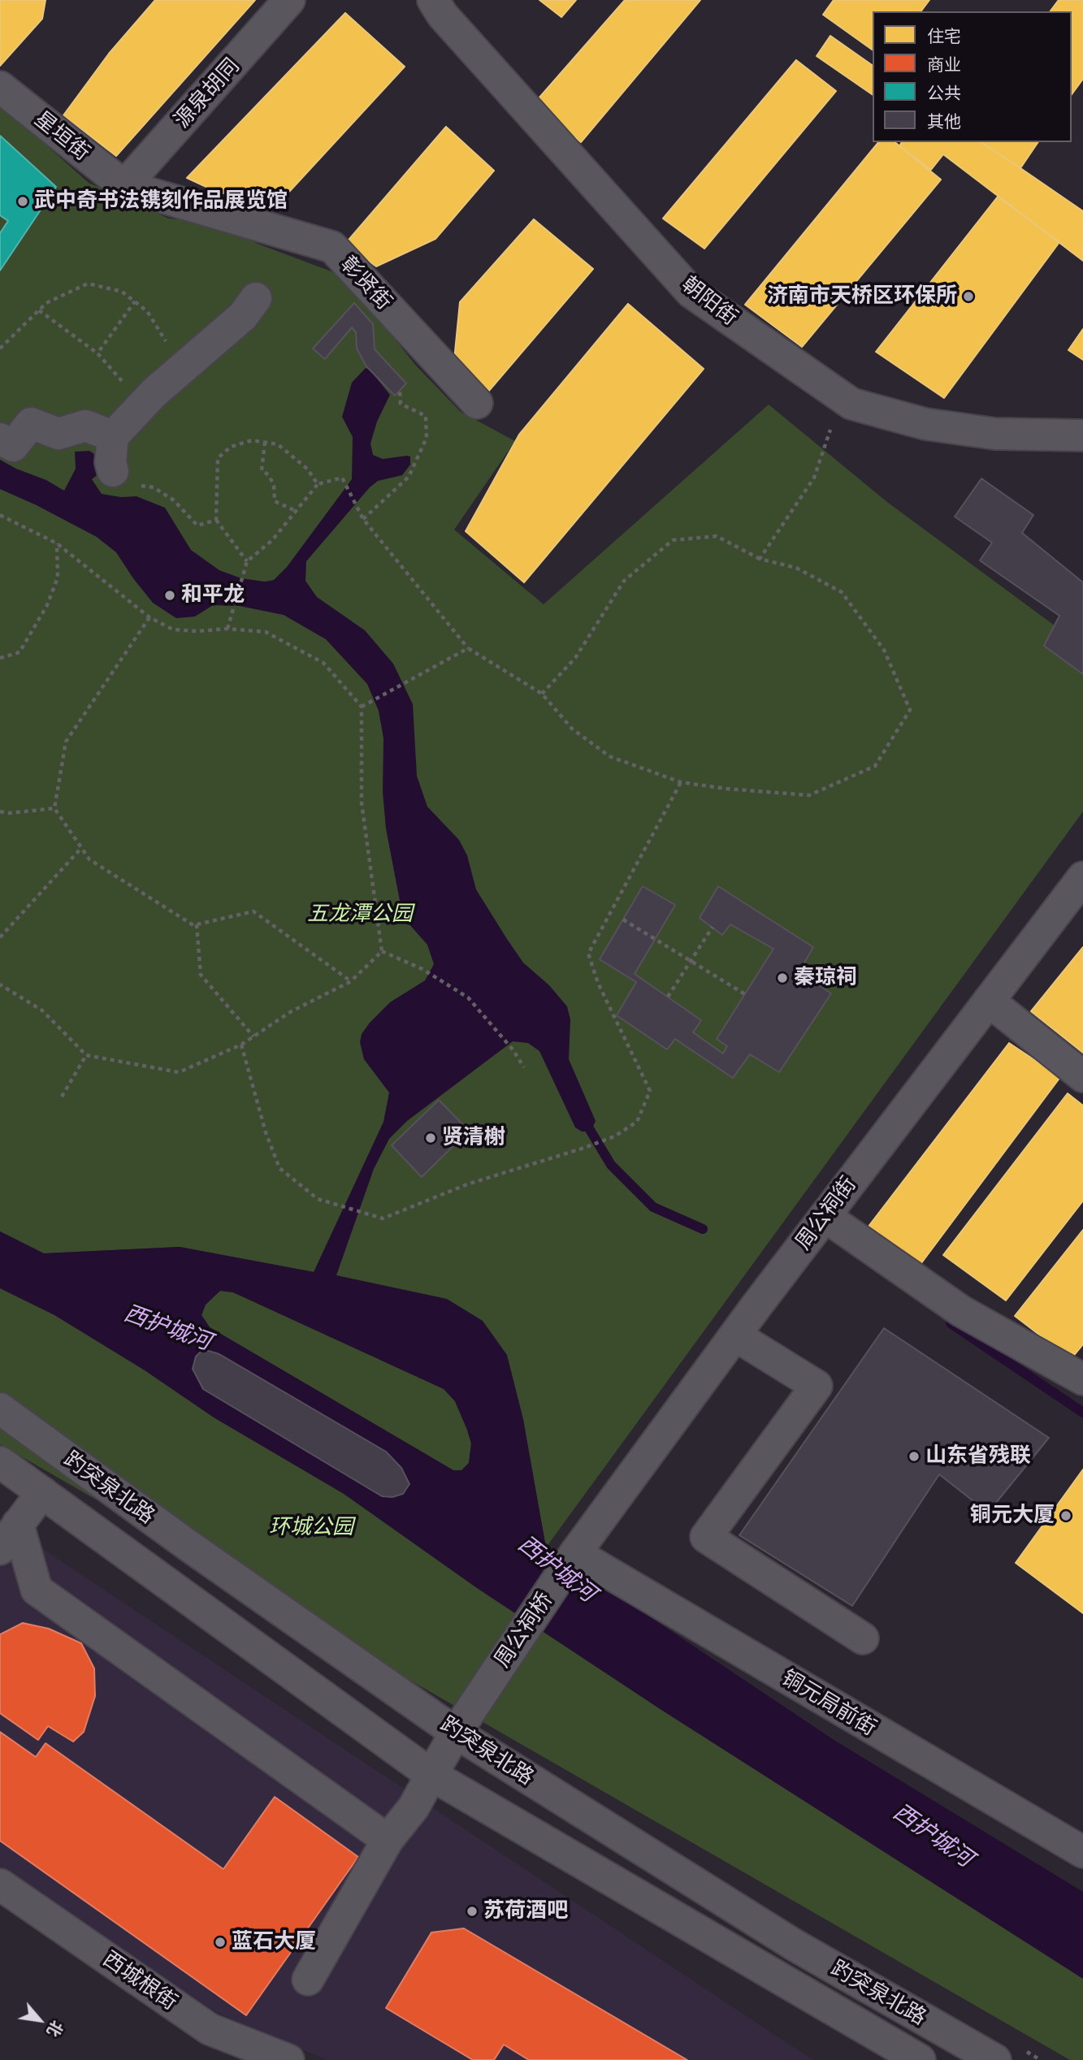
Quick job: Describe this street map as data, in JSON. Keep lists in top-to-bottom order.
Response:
{
  "streets": {
    "street": [
      "源泉胡同",
      "星垣街",
      "彰贤街",
      "朝阳街",
      "周公祠街",
      "趵突泉北路",
      "周公祠桥",
      "铜元局前街",
      "西城根街"
    ]
  },
  "crossings": [
    ["源泉胡同", "星垣街"],
    ["源泉胡同", "彰贤街"],
    ["星垣街", "彰贤街"],
    ["周公祠街", "周公祠桥"],
    ["周公祠街", "铜元局前街"],
    ["趵突泉北路", "周公祠桥"],
    ["周公祠桥", "铜元局前街"]
  ],
  "water": ["西护城河"],
  "parks": ["五龙潭公园", "环城公园"],
  "places": [
    "武中奇书法镌刻作品展览馆",
    "济南市天桥区环保所",
    "和平龙",
    "秦琼祠",
    "贤清榭",
    "山东省残联",
    "铜元大厦",
    "苏荷酒吧",
    "蓝石大厦"
  ],
  "legend": [
    "住宅",
    "商业",
    "公共",
    "其他"
  ],
  "north": "bottom right"
}
